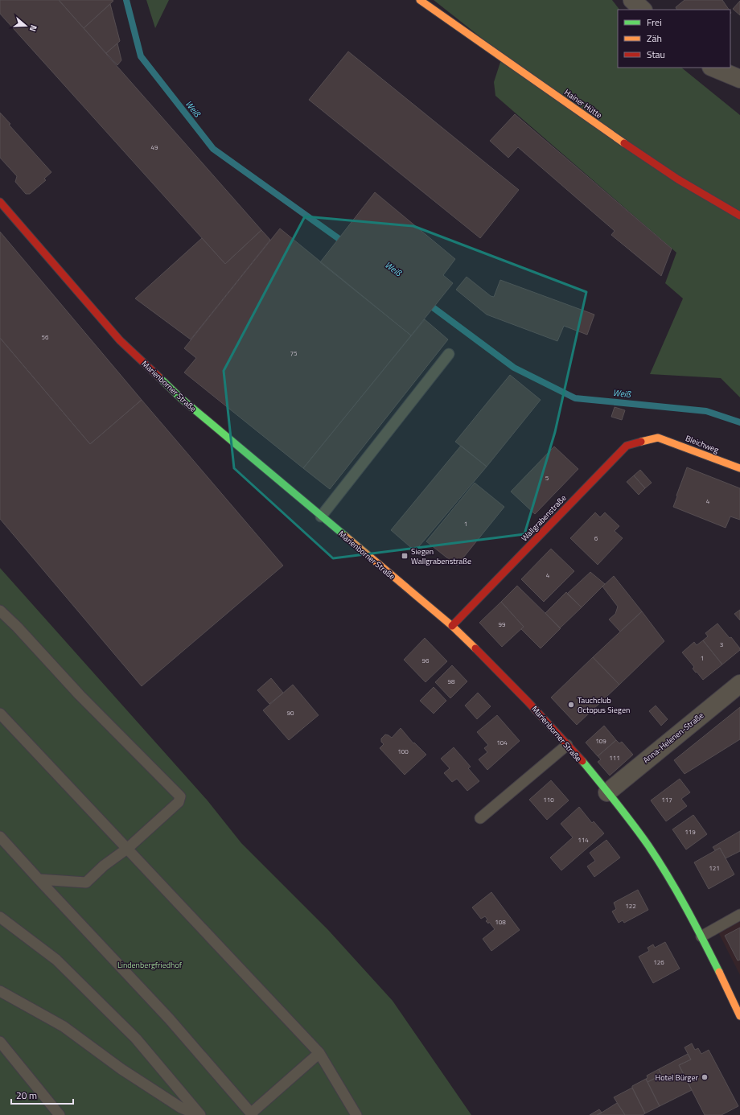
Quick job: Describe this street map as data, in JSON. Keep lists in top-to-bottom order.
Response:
{
  "streets": {
    "main road": [
      "Hainer Hütte",
      "Marienborner Straße",
      "Bleichweg",
      "Wallgrabenstraße"
    ],
    "street": ["Anna-Helenen-Straße"]
  },
  "crossings": [
    ["Marienborner Straße", "Wallgrabenstraße"],
    ["Marienborner Straße", "Anna-Helenen-Straße"],
    ["Bleichweg", "Wallgrabenstraße"]
  ],
  "water": ["Weiß"],
  "parks": ["Lindenbergfriedhof"],
  "places": {
    "transit": ["Siegen Wallgrabenstraße"],
    "other": ["Tauchclub Octopus Siegen", "Hotel Bürger"]
  },
  "house_numbers": [
    "49",
    "56",
    "75",
    "5",
    "4",
    "1",
    "6",
    "4",
    "99",
    "3",
    "1",
    "96",
    "98",
    "90",
    "109",
    "104",
    "100",
    "111",
    "110",
    "117",
    "119",
    "114",
    "121",
    "122",
    "108",
    "126"
  ],
  "legend": ["Frei", "Zäh", "Stau"],
  "scale_bar": "20 m",
  "north": "right"
}
